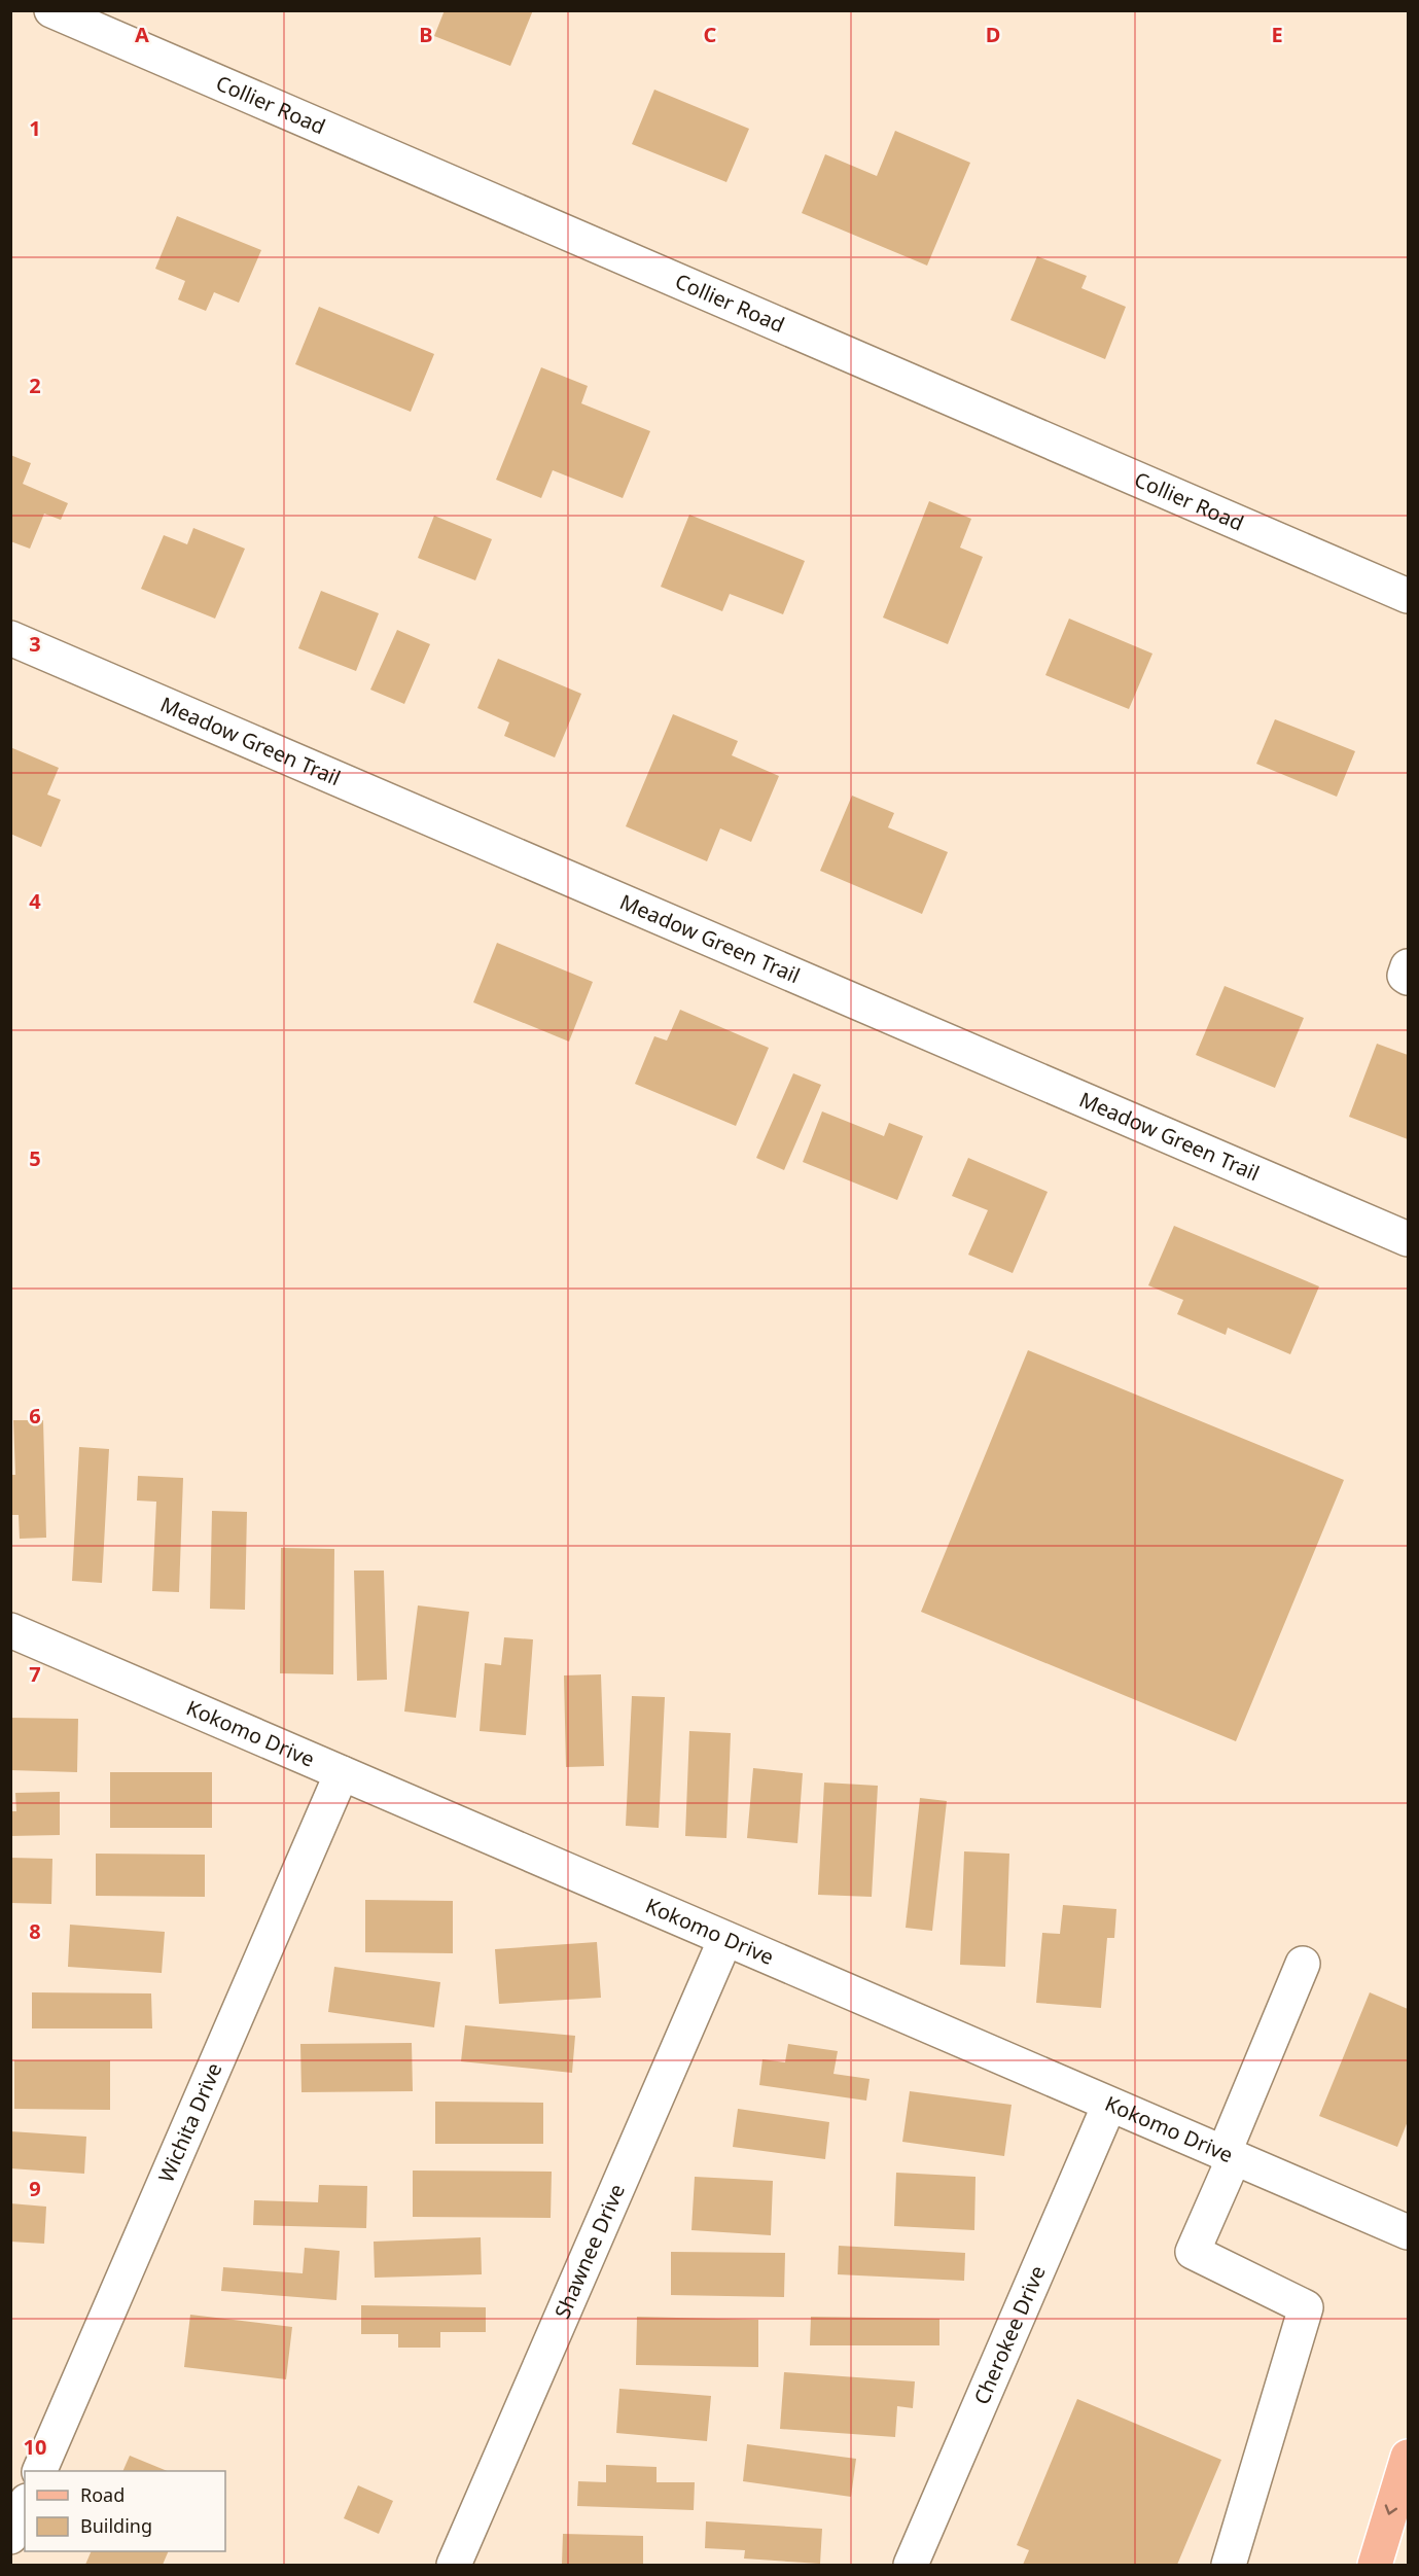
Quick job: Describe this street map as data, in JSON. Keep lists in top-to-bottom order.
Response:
{
  "streets": {
    "street": [
      "Collier Road",
      "Meadow Green Trail",
      "Kokomo Drive",
      "Wichita Drive",
      "Shawnee Drive",
      "Cherokee Drive"
    ]
  },
  "crossings": [
    ["Kokomo Drive", "Wichita Drive"],
    ["Kokomo Drive", "Shawnee Drive"],
    ["Kokomo Drive", "Cherokee Drive"]
  ],
  "legend": ["Road", "Building"],
  "grid": {
    "columns": [
      "A",
      "B",
      "C",
      "D",
      "E"
    ],
    "rows": [
      "1",
      "2",
      "3",
      "4",
      "5",
      "6",
      "7",
      "8",
      "9",
      "10"
    ]
  }
}
